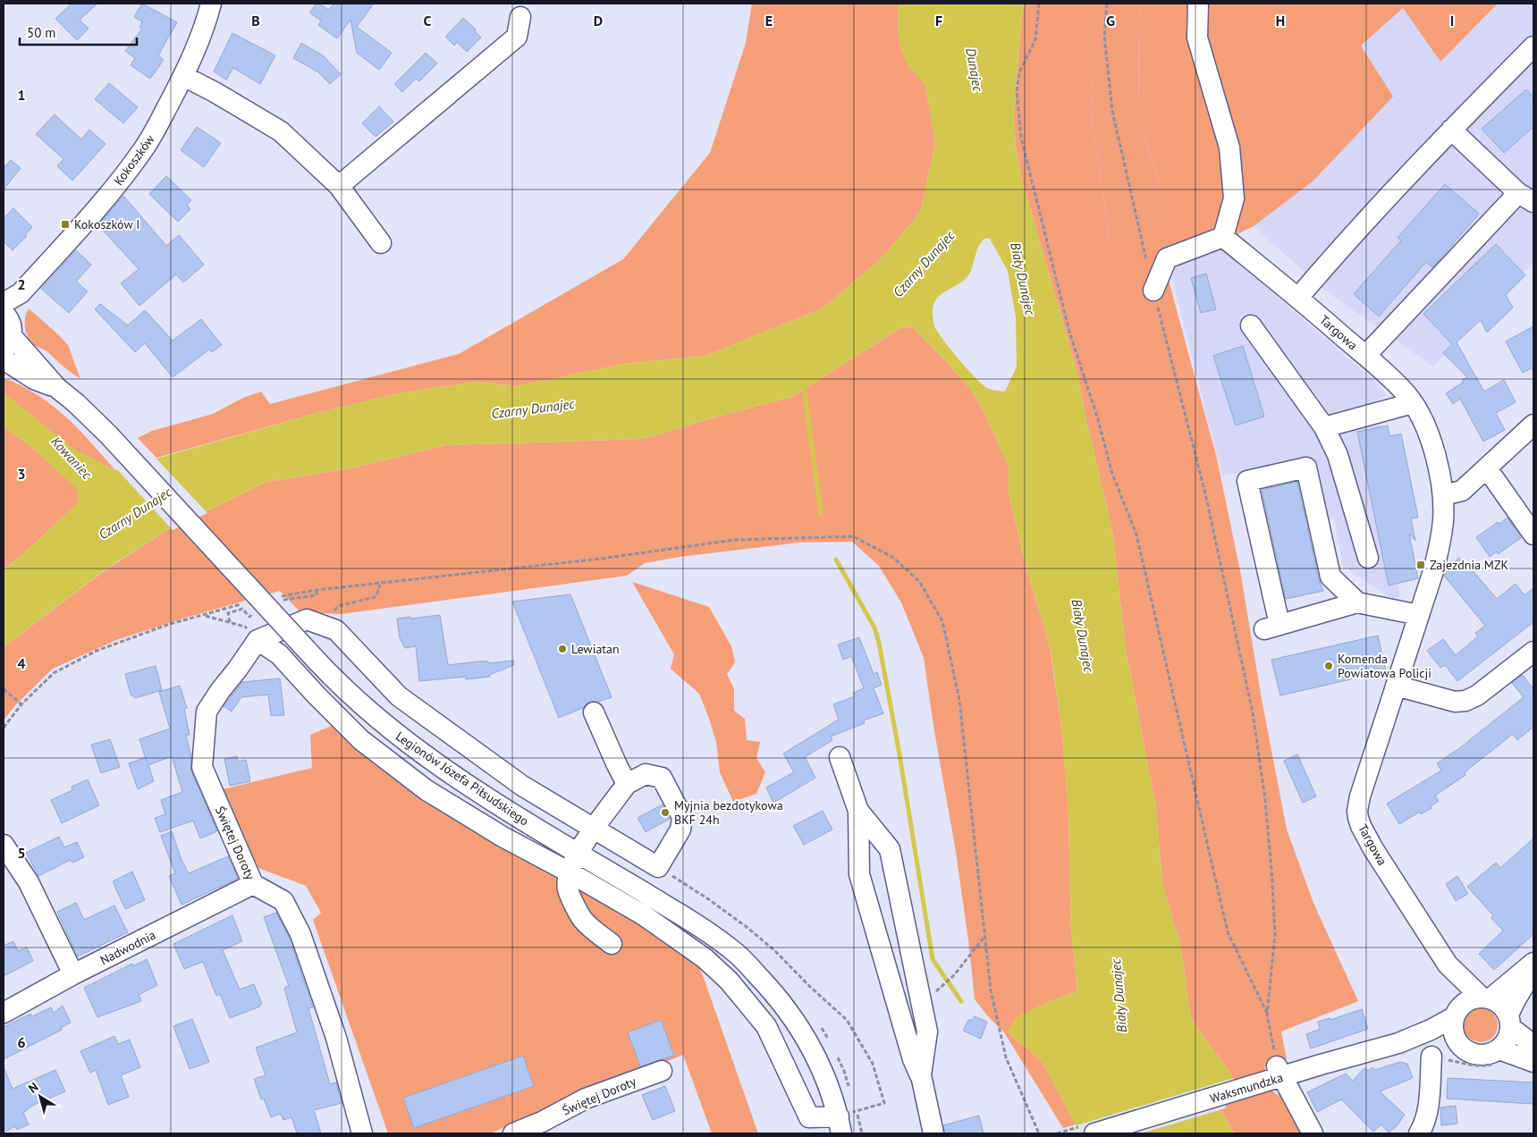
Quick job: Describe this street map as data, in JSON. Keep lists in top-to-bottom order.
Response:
{
  "streets": {
    "street": [
      "Kokoszków",
      "Targowa",
      "Legionów Józefa Piłsudskiego",
      "Świętej Doroty",
      "Nadwodnia",
      "Waksmundzka"
    ]
  },
  "crossings": [
    ["Kokoszków", "Legionów Józefa Piłsudskiego"],
    ["Targowa", "Waksmundzka"],
    ["Świętej Doroty", "Nadwodnia"]
  ],
  "water": [
    "Dunajec",
    "Czarny Dunajec",
    "Biały Dunajec",
    "Kowaniec"
  ],
  "places": {
    "transit": ["Kokoszków I", "Zajezdnia MZK"],
    "other": ["Lewiatan", "Komenda Powiatowa Policji", "Myjnia bezdotykowa BKF 24h"]
  },
  "scale_bar": "50 m",
  "north": "top left",
  "grid": {
    "columns": [
      "B",
      "C",
      "D",
      "E",
      "F",
      "G",
      "H",
      "I"
    ],
    "rows": [
      "1",
      "2",
      "3",
      "4",
      "5",
      "6"
    ]
  }
}
